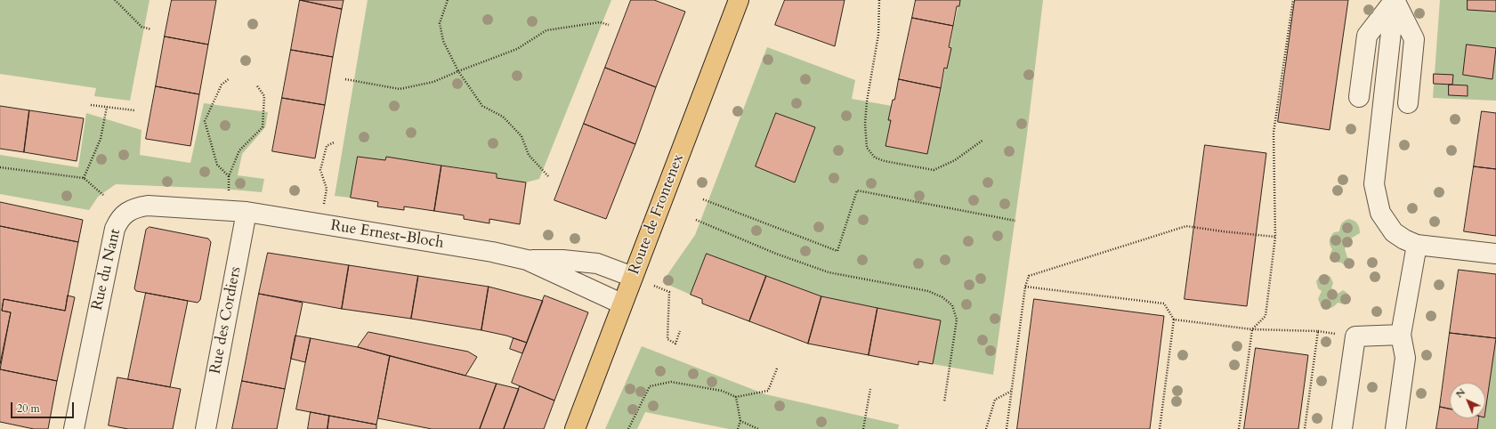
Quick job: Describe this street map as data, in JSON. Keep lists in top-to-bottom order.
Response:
{
  "streets": {
    "main road": ["Route de Frontenex"],
    "street": ["Rue Ernest-Bloch", "Rue du Nant", "Rue des Cordiers"]
  },
  "crossings": [
    ["Route de Frontenex", "Rue Ernest-Bloch"],
    ["Rue Ernest-Bloch", "Rue du Nant"],
    ["Rue Ernest-Bloch", "Rue des Cordiers"],
    ["Rue du Nant", "Rue des Cordiers"]
  ],
  "scale_bar": "20 m",
  "north": "top left"
}
